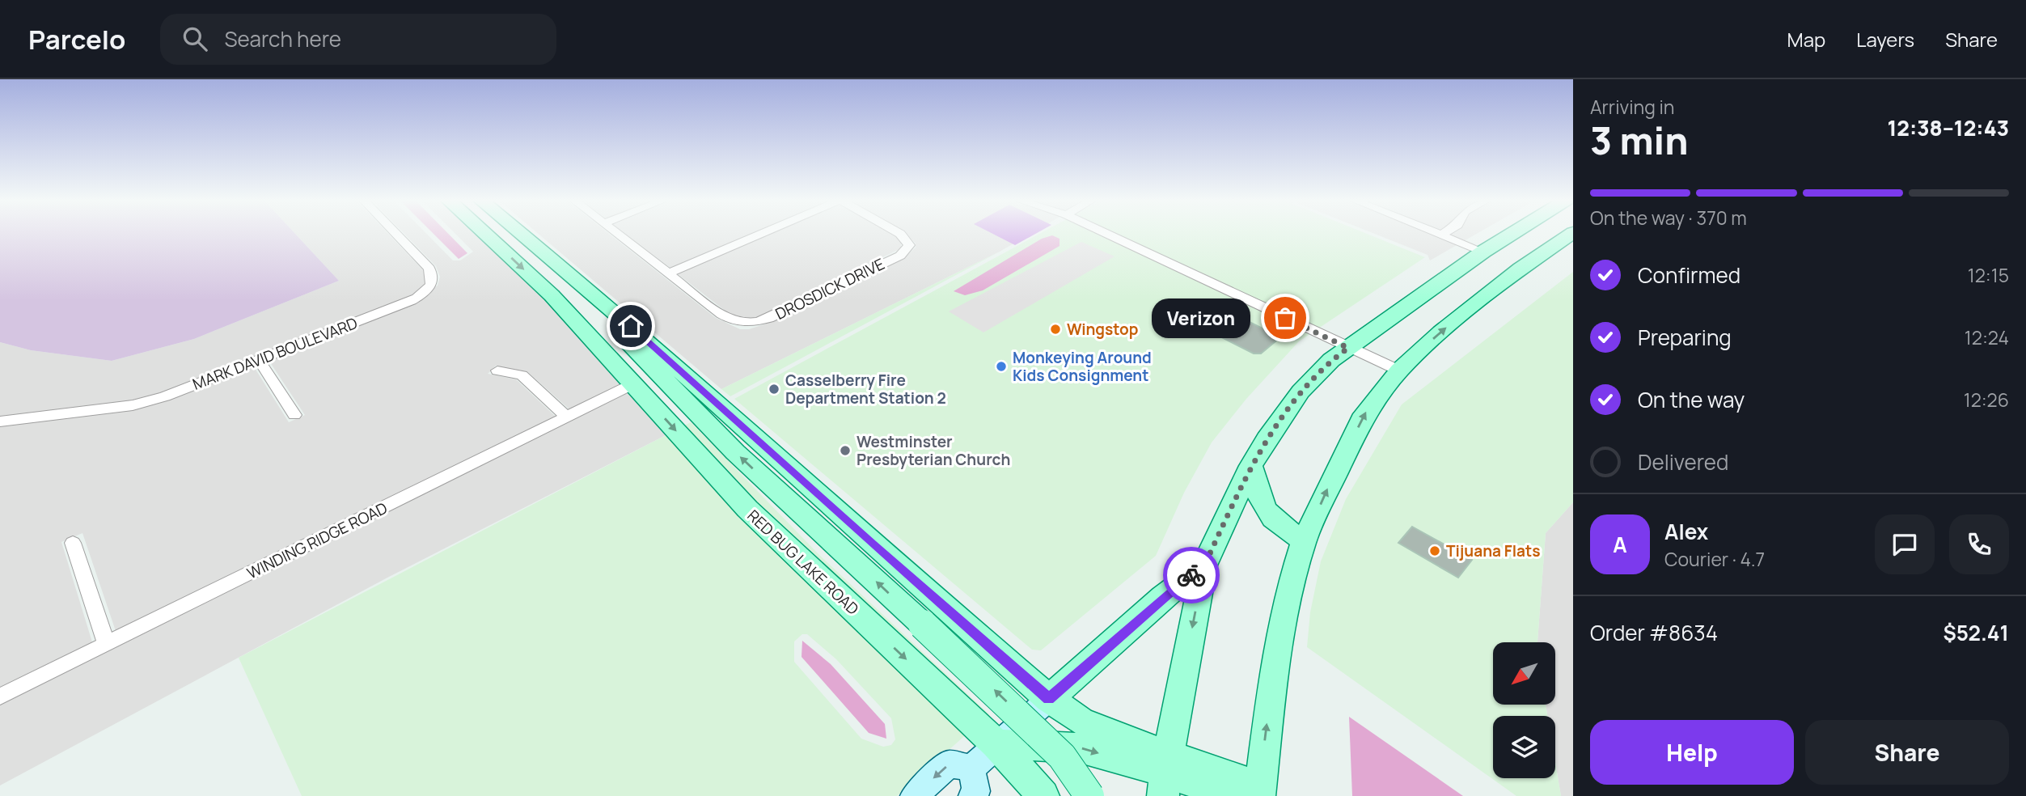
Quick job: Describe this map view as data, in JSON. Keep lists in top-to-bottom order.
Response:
{
  "streets": {
    "main road": ["RED BUG LAKE ROAD"],
    "street": ["DROSDICK DRIVE", "MARK DAVID BOULEVARD", "WINDING RIDGE ROAD"]
  },
  "crossings": [
    ["WINDING RIDGE ROAD", "RED BUG LAKE ROAD"]
  ],
  "places": [
    "Verizon",
    "Wingstop",
    "Monkeying Around Kids Consignment",
    "Casselberry Fire Department Station 2",
    "Westminster Presbyterian Church",
    "Tijuana Flats"
  ],
  "north": "bottom left",
  "page": {
    "header": "Parcelo",
    "search": "Search here",
    "nav": ["Map", "Layers", "Share"],
    "heading": ["3 min", "Arriving in", "12:38–12:43"],
    "panel": [
      "Alex",
      "Courier · 4.7",
      "Order #8634",
      "$52.41"
    ],
    "bar": "On the way · 370 m",
    "list": [
      ["Confirmed", "12:15"],
      ["Preparing", "12:24"],
      ["On the way", "12:26"],
      "Delivered"
    ],
    "bubble": "Verizon",
    "round": "A",
    "buttons": ["Help", "Share"]
  }
}
